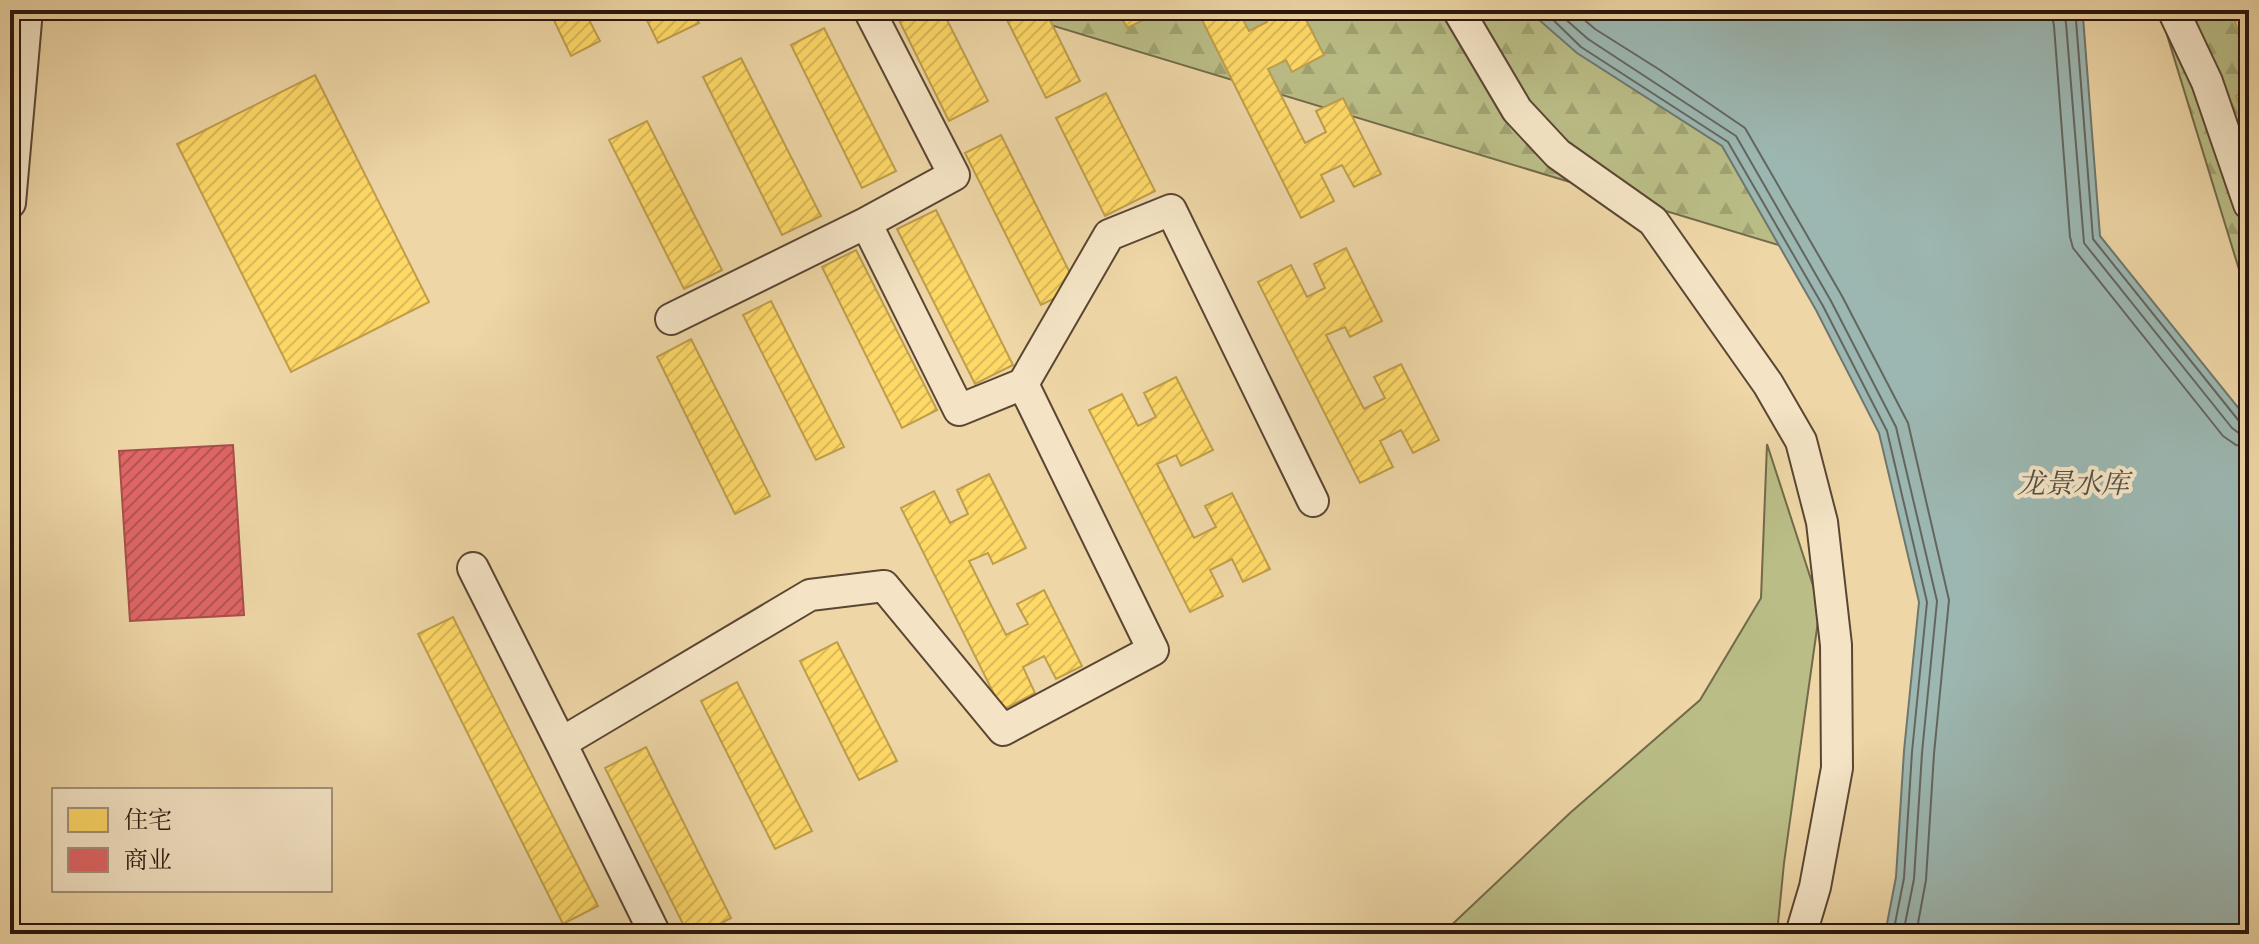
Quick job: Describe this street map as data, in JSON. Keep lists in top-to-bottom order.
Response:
{
  "water": ["龙景水库"],
  "legend": ["住宅", "商业"]
}
